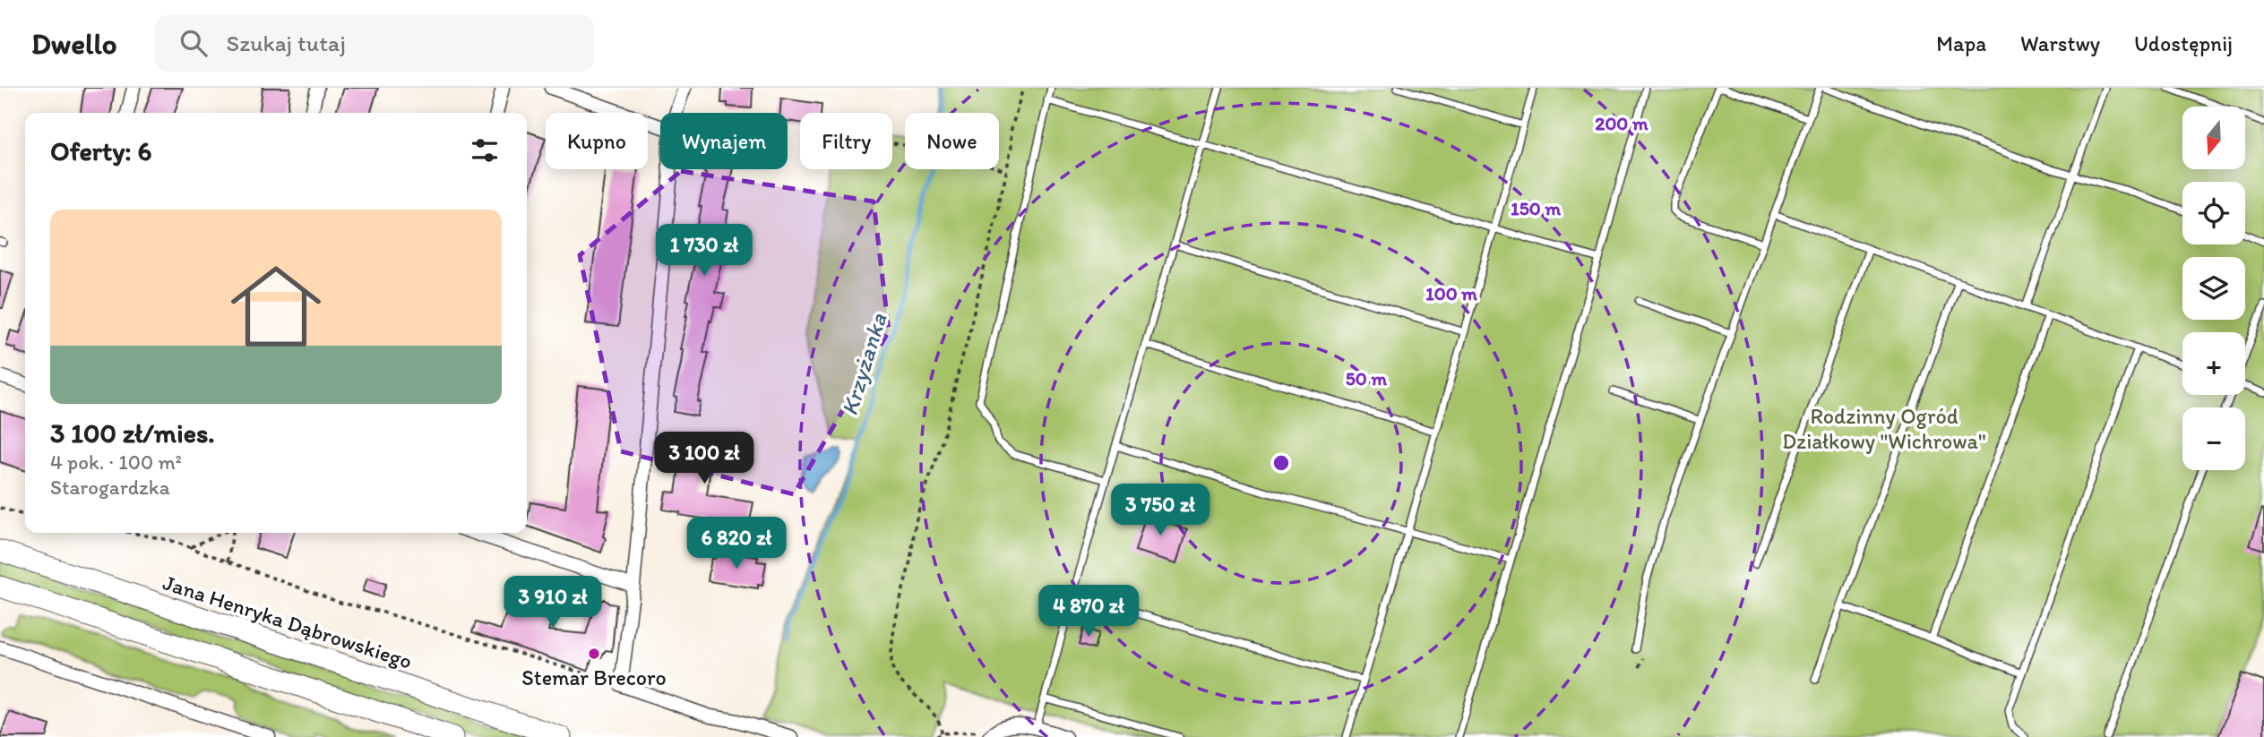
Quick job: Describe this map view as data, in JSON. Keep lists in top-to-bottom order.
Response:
{
  "streets": {
    "main road": ["Jana Henryka Dąbrowskiego"]
  },
  "water": ["Krzyżanka"],
  "parks": ["Rodzinny Ogród Działkowy \"Wichrowa\""],
  "places": ["Stemar Brecoro"],
  "north": "bottom",
  "page": {
    "header": "Dwello",
    "search": "Szukaj tutaj",
    "nav": ["Mapa", "Warstwy", "Udostępnij"],
    "map_buttons": ["+", "−"],
    "chip": [
      "Kupno",
      "Wynajem",
      "Filtry",
      "Nowe"
    ],
    "heading": "Oferty: 6",
    "list": [
      {
        "name": "3 100 zł/mies.",
        "note": "4 pok. · 100 m² · Starogardzka"
      }
    ],
    "price": [
      "1 730 zł",
      "3 100 zł",
      "3 750 zł",
      "6 820 zł",
      "3 910 zł",
      "4 870 zł"
    ]
  },
  "rings": [
    "200 m",
    "150 m",
    "100 m",
    "50 m"
  ]
}
